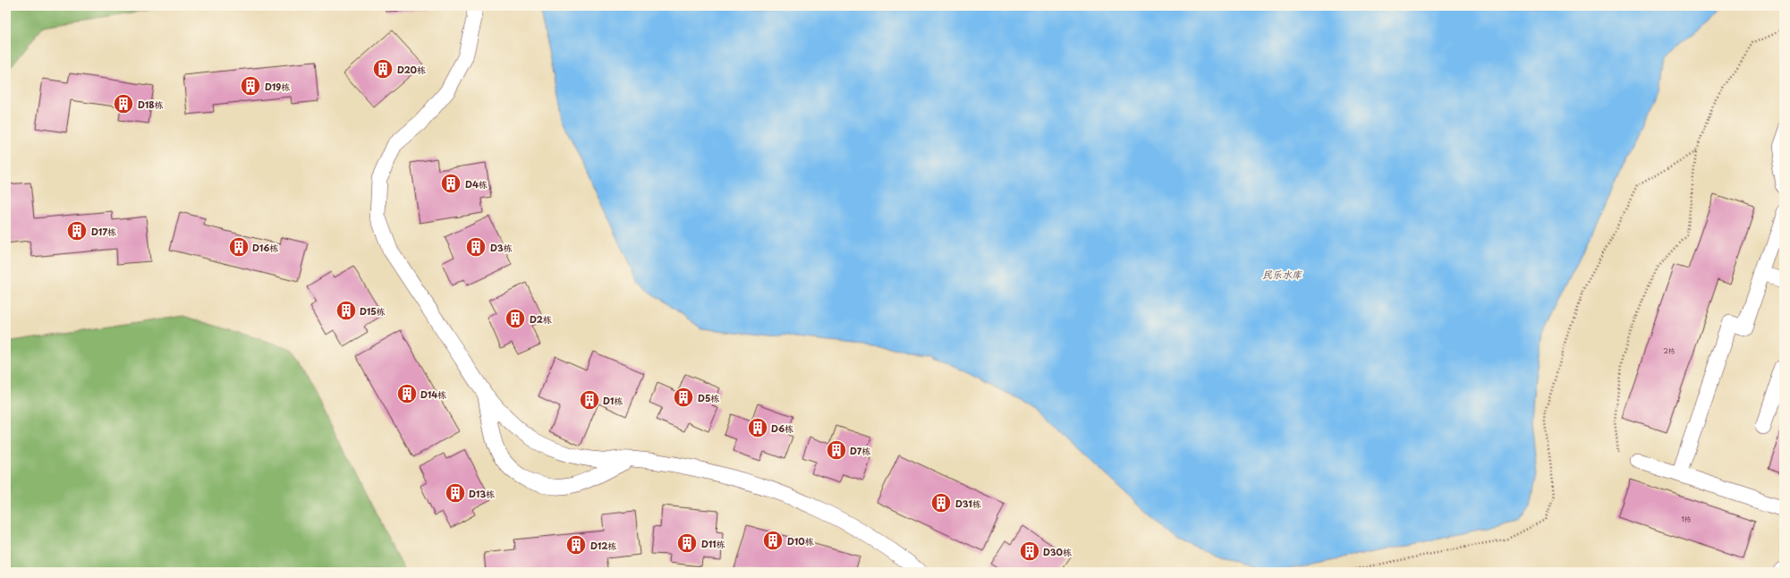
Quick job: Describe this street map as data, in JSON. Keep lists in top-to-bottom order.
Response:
{
  "water": ["民乐水库"],
  "places": {
    "building": [
      "D20栋",
      "D19栋",
      "D18栋",
      "D4栋",
      "D17栋",
      "D16栋",
      "D3栋",
      "D15栋",
      "D2栋",
      "D14栋",
      "D5栋",
      "D1栋",
      "D6栋",
      "D7栋",
      "D13栋",
      "D31栋",
      "D10栋",
      "D11栋",
      "D12栋",
      "D30栋"
    ]
  },
  "house_numbers": ["2栋", "1栋"]
}
